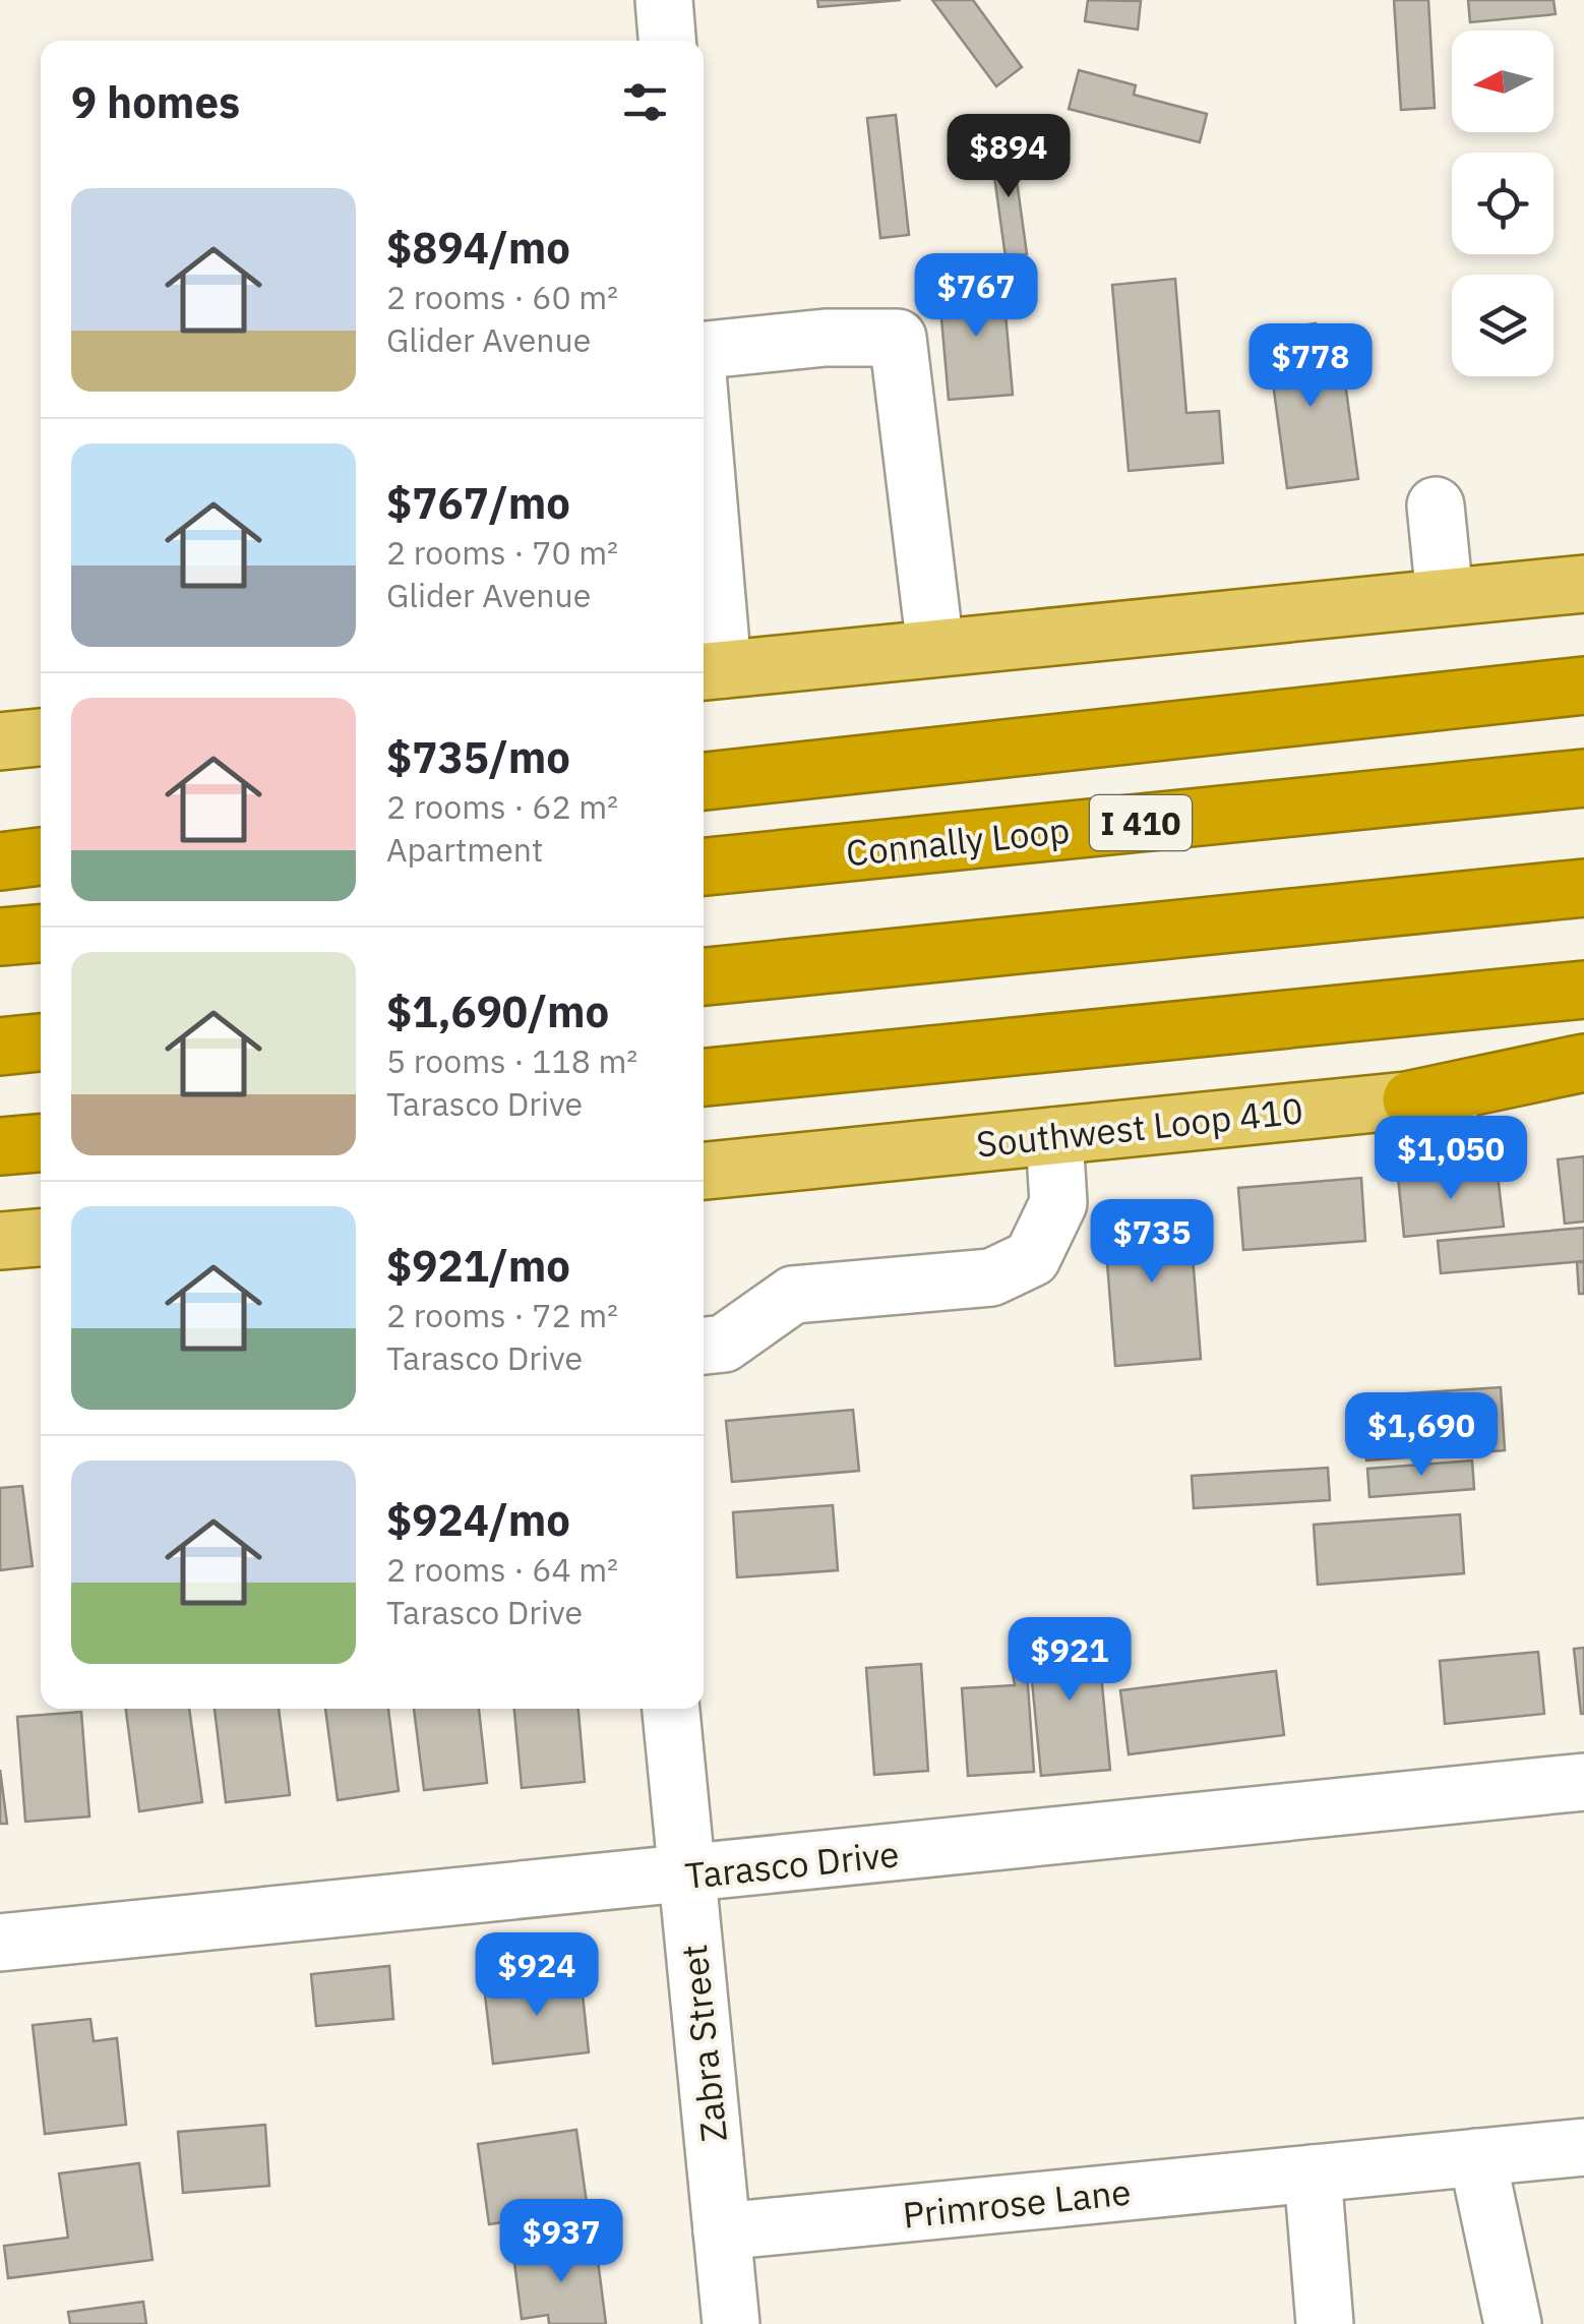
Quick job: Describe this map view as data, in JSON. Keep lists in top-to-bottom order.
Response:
{
  "streets": {
    "highway": ["I 410", "Connally Loop"],
    "main road": ["Southwest Loop 410"],
    "street": ["Tarasco Drive", "Zabra Street", "Primrose Lane"]
  },
  "crossings": [
    ["Tarasco Drive", "Zabra Street"],
    ["Zabra Street", "Primrose Lane"]
  ],
  "north": "left",
  "page": {
    "heading": "9 homes",
    "price": [
      "$894",
      "$767",
      "$778",
      "$1,050",
      "$735",
      "$1,690",
      "$921",
      "$924",
      "$937"
    ],
    "list": [
      {
        "name": "$894/mo",
        "note": "2 rooms · 60 m² · Glider Avenue"
      },
      {
        "name": "$767/mo",
        "note": "2 rooms · 70 m² · Glider Avenue"
      },
      {
        "name": "$735/mo",
        "note": "2 rooms · 62 m² · Apartment"
      },
      {
        "name": "$1,690/mo",
        "note": "5 rooms · 118 m² · Tarasco Drive"
      },
      {
        "name": "$921/mo",
        "note": "2 rooms · 72 m² · Tarasco Drive"
      },
      {
        "name": "$924/mo",
        "note": "2 rooms · 64 m² · Tarasco Drive"
      }
    ]
  }
}
